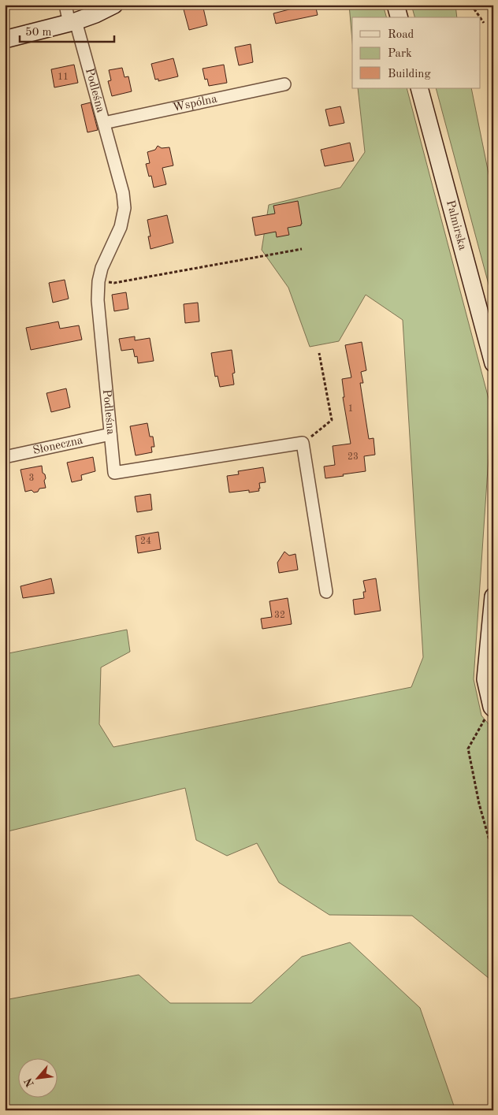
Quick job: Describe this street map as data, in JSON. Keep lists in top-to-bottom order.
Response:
{
  "streets": {
    "street": [
      "Podleśna",
      "Wspólna",
      "Palmirska",
      "Słoneczna"
    ]
  },
  "crossings": [
    ["Podleśna", "Wspólna"],
    ["Podleśna", "Słoneczna"]
  ],
  "house_numbers": [
    "11",
    "1",
    "23",
    "3",
    "24",
    "32"
  ],
  "legend": ["Road", "Park", "Building"],
  "scale_bar": "50 m",
  "north": "bottom left"
}
